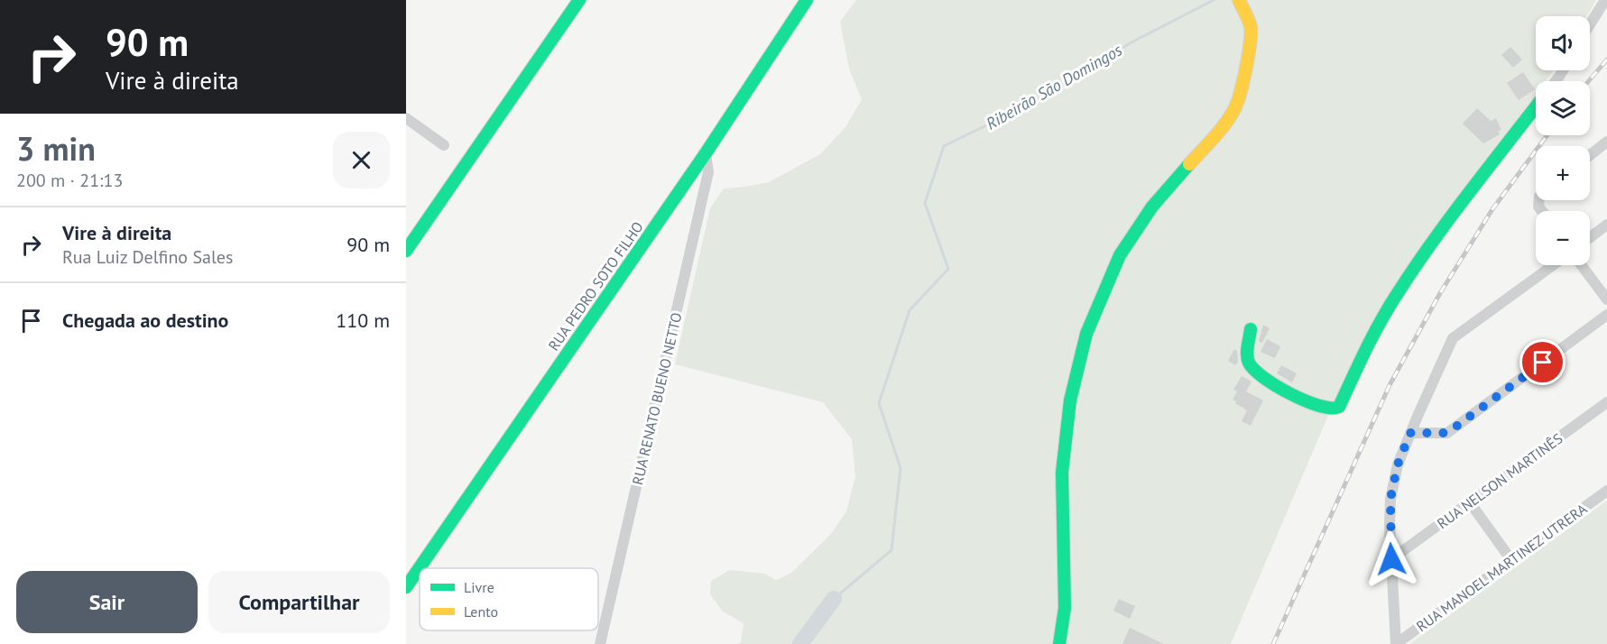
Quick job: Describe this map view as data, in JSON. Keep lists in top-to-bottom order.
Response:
{
  "streets": {
    "street": [
      "RUA PEDRO SOTO FILHO",
      "RUA RENATO BUENO NETTO",
      "RUA NELSON MARTINÊS",
      "RUA MANOEL MARTINEZ UTRERA"
    ]
  },
  "crossings": [
    ["RUA PEDRO SOTO FILHO", "RUA RENATO BUENO NETTO"]
  ],
  "water": ["Ribeirão São Domingos"],
  "legend": ["Livre", "Lento"],
  "page": {
    "turn": ["90 m", "Vire à direita"],
    "map_buttons": ["+", "−"],
    "heading": ["3 min", "200 m · 21:13"],
    "list": [
      {
        "name": "Vire à direita",
        "note": "Rua Luiz Delfino Sales",
        "value": "90 m"
      },
      {
        "name": "Chegada ao destino",
        "value": "110 m"
      }
    ],
    "buttons": ["Sair", "Compartilhar"]
  }
}
